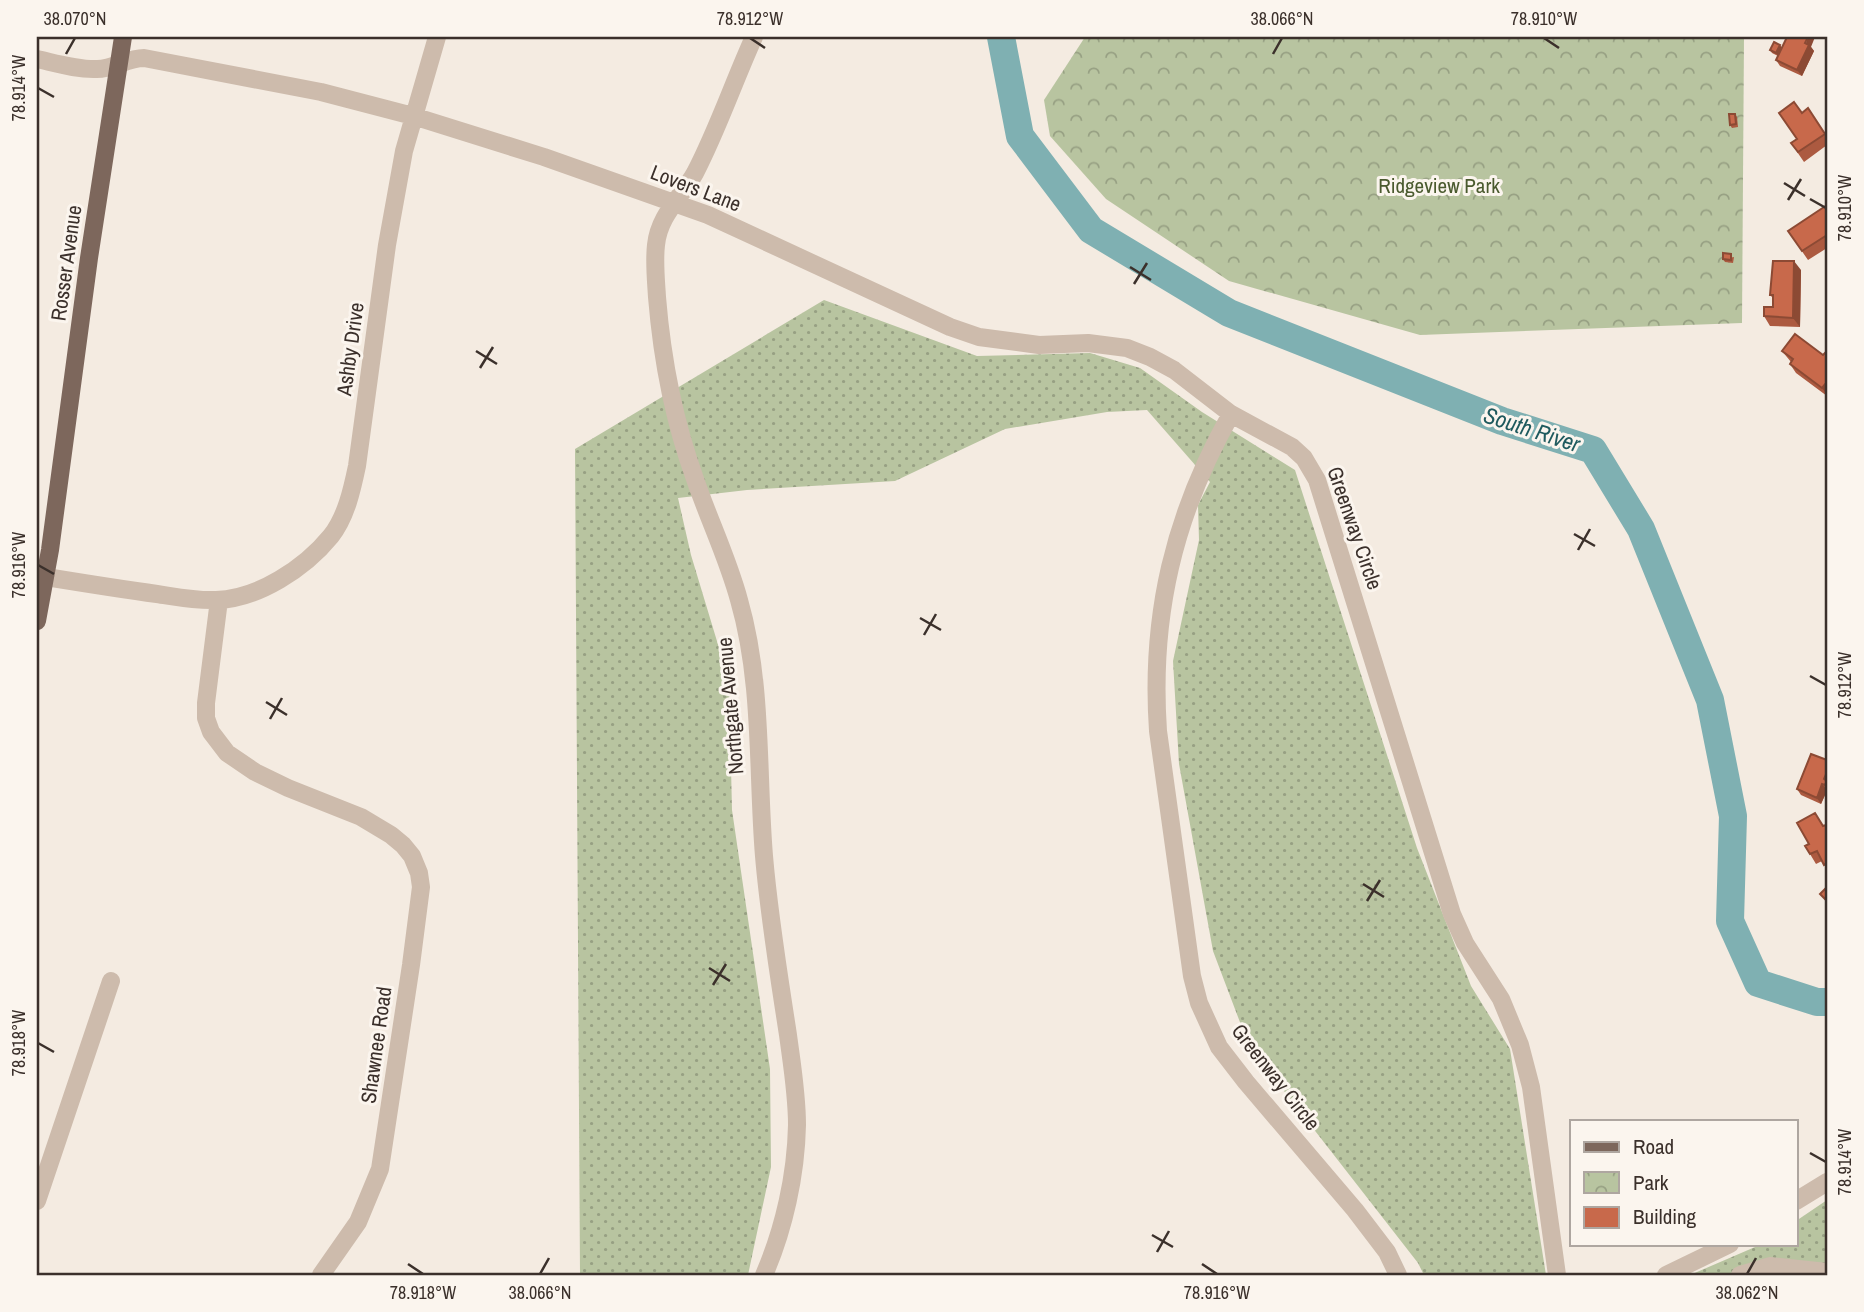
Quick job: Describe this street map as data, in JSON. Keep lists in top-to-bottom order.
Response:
{
  "streets": {
    "main road": ["Rosser Avenue"],
    "street": [
      "Lovers Lane",
      "Ashby Drive",
      "Greenway Circle",
      "Northgate Avenue",
      "Shawnee Road"
    ]
  },
  "crossings": [
    ["Lovers Lane", "Rosser Avenue"],
    ["Lovers Lane", "Ashby Drive"],
    ["Lovers Lane", "Greenway Circle"],
    ["Lovers Lane", "Northgate Avenue"],
    ["Rosser Avenue", "Ashby Drive"],
    ["Ashby Drive", "Shawnee Road"]
  ],
  "water": ["South River"],
  "parks": ["Ridgeview Park"],
  "legend": ["Road", "Park", "Building"],
  "coordinates": [
    "38.070°N",
    "78.912°W",
    "38.066°N",
    "78.910°W",
    "78.914°W",
    "78.916°W",
    "78.918°W",
    "38.062°N"
  ]
}
